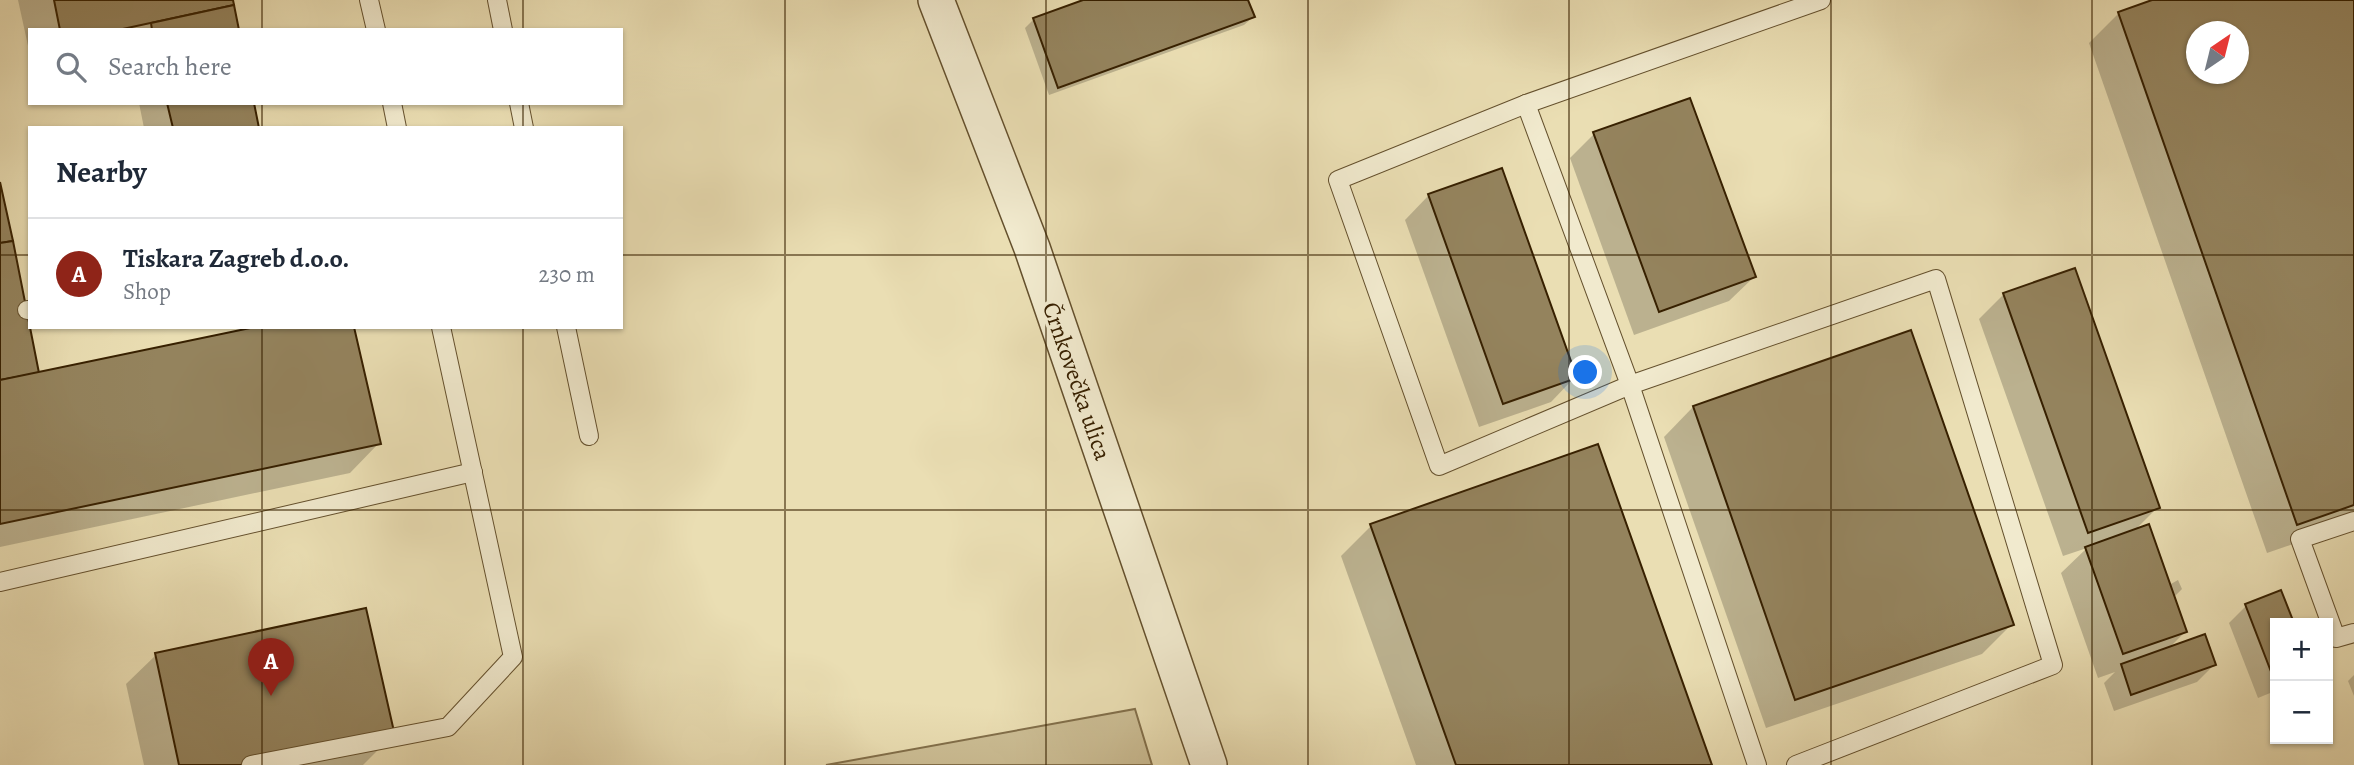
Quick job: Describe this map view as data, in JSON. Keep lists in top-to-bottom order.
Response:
{
  "streets": {
    "street": ["Črnkovečka ulica"]
  },
  "north": "top right",
  "page": {
    "search": "Search here",
    "heading": "Nearby",
    "list": [
      {
        "mark": "A",
        "name": "Tiskara Zagreb d.o.o.",
        "note": "Shop",
        "value": "230 m"
      }
    ],
    "map_buttons": ["+", "−"],
    "pins": "A"
  }
}
